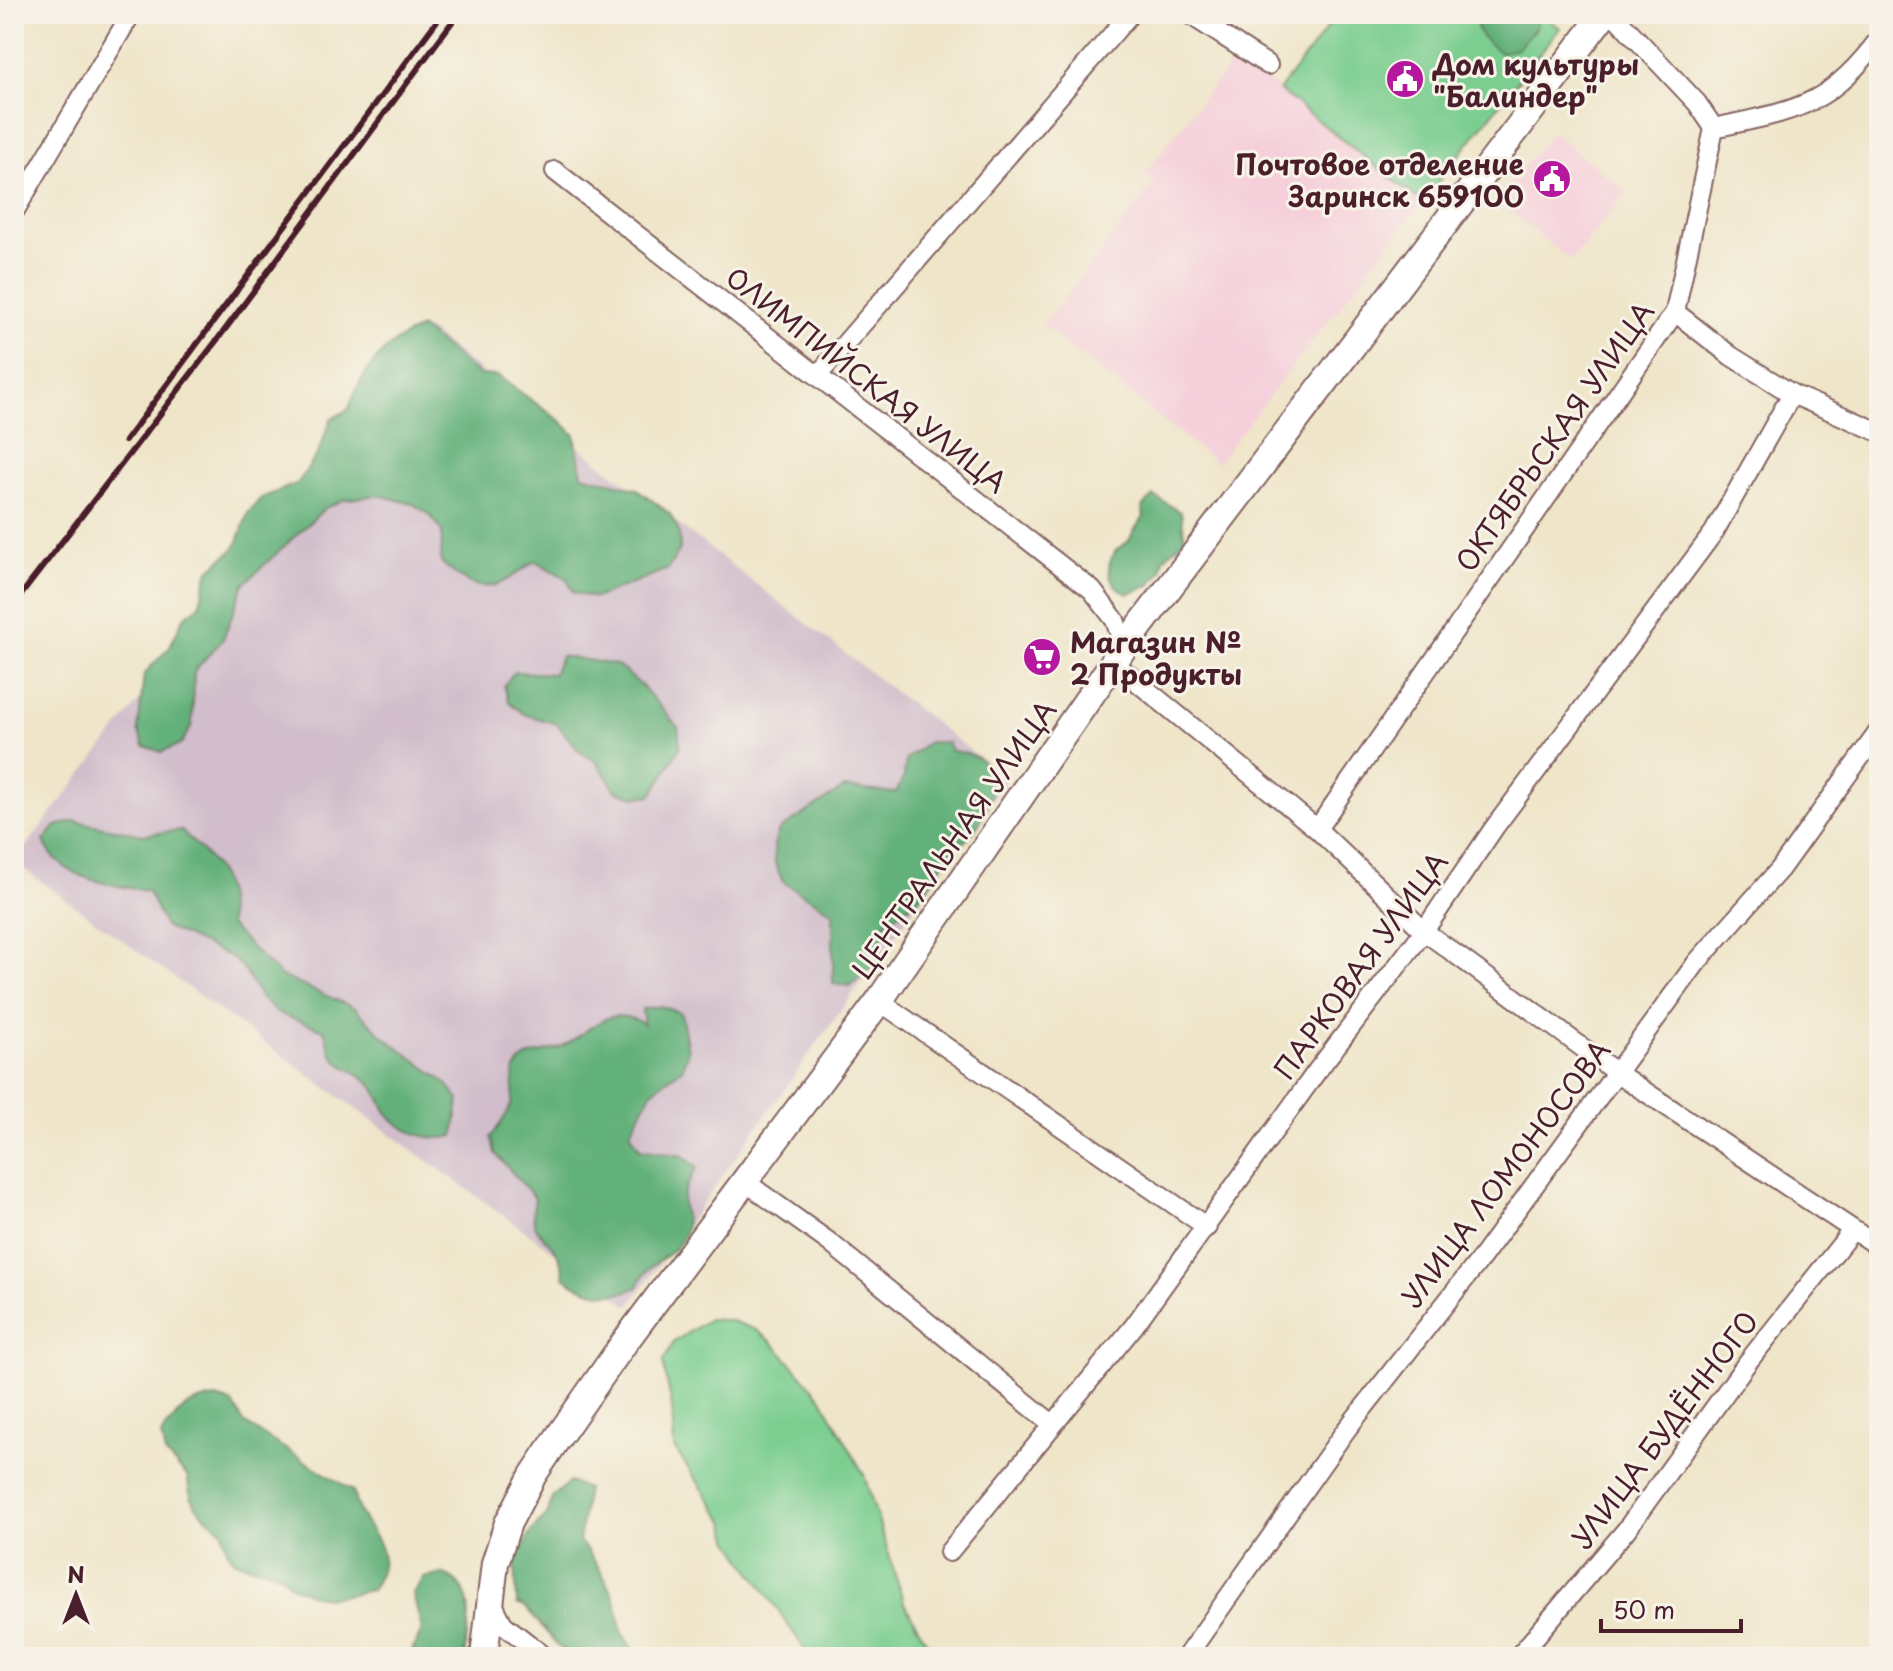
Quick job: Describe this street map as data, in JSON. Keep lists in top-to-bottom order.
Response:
{
  "streets": {
    "street": [
      "ОЛИМПИЙСКАЯ УЛИЦА",
      "ОКТЯБРЬСКАЯ УЛИЦА",
      "ЦЕНТРАЛЬНАЯ УЛИЦА",
      "ПАРКОВАЯ УЛИЦА",
      "УЛИЦА ЛОМОНОСОВА",
      "УЛИЦА БУДЁННОГО"
    ]
  },
  "crossings": [
    ["ОЛИМПИЙСКАЯ УЛИЦА", "ЦЕНТРАЛЬНАЯ УЛИЦА"]
  ],
  "places": {
    "public building": ["Дом культуры \"Балиндер\"", "Почтовое отделение Заринск 659100"],
    "supermarket": ["Магазин № 2 Продукты"]
  },
  "scale_bar": "50 m",
  "north": "top"
}
